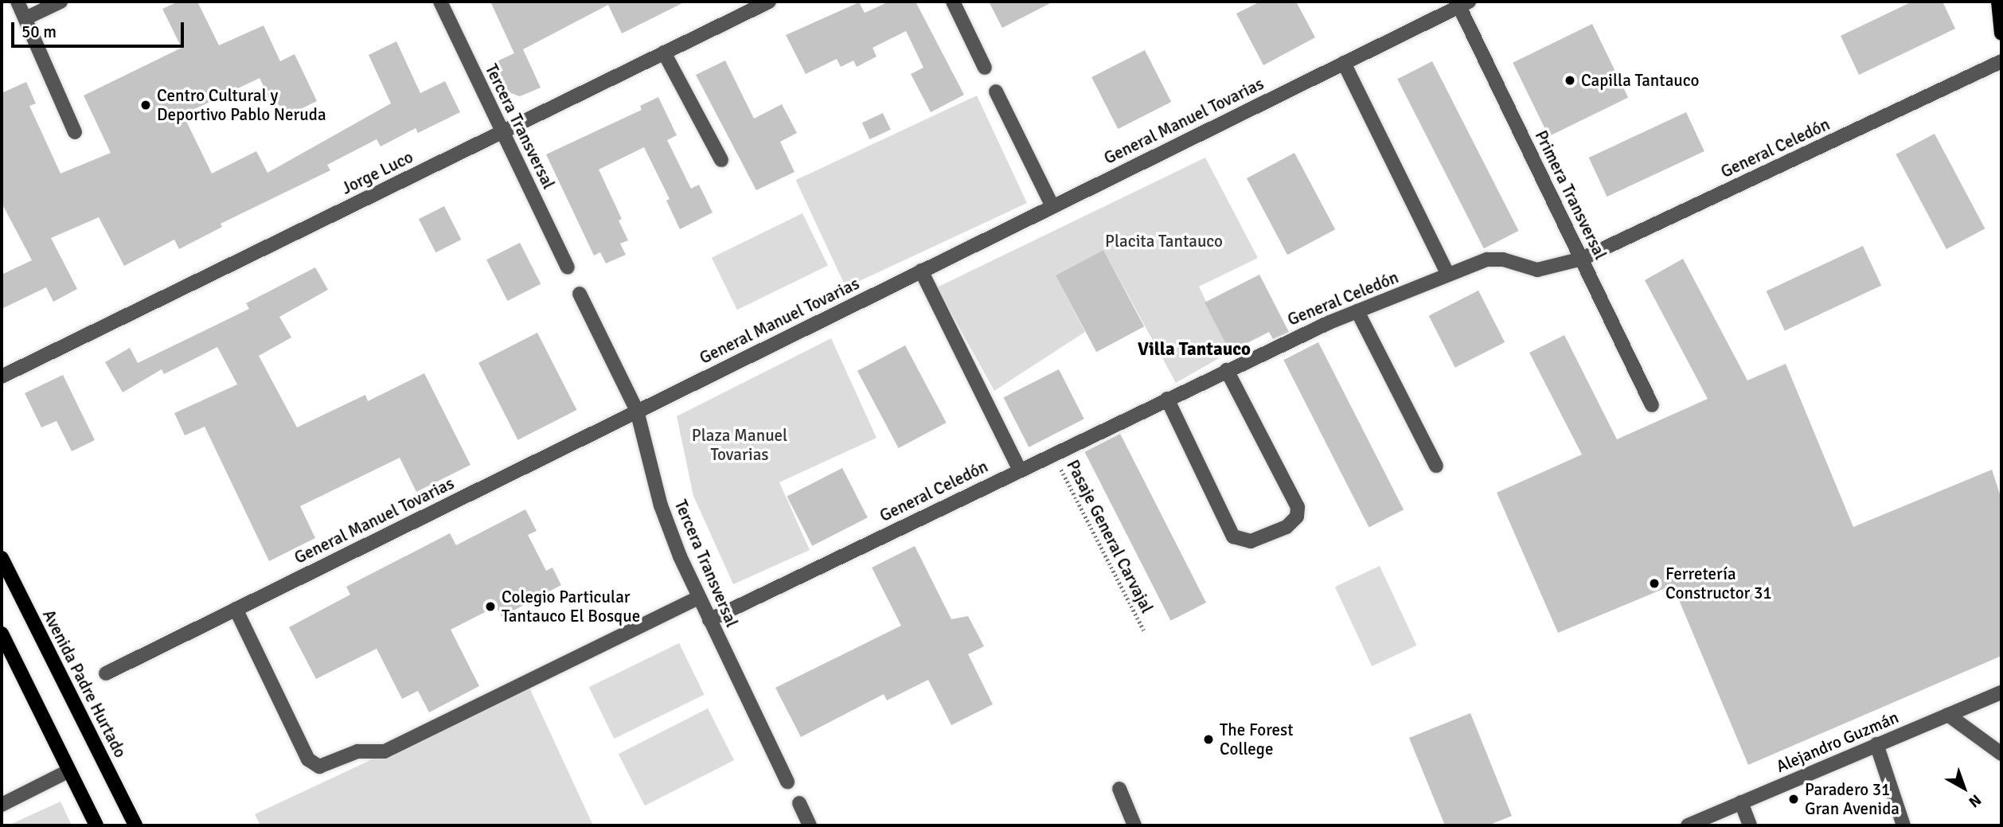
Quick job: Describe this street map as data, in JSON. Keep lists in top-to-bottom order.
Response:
{
  "streets": {
    "main road": ["Avenida Padre Hurtado"],
    "street": [
      "General Manuel Tovarias",
      "Tercera Transversal",
      "General Celedón",
      "Jorge Luco",
      "Primera Transversal",
      "Alejandro Guzmán"
    ],
    "path": ["Pasaje General Carvajal"]
  },
  "crossings": [
    ["General Manuel Tovarias", "Tercera Transversal"],
    ["General Manuel Tovarias", "Primera Transversal"],
    ["Tercera Transversal", "General Celedón"],
    ["Tercera Transversal", "Jorge Luco"],
    ["General Celedón", "Primera Transversal"],
    ["General Celedón", "Pasaje General Carvajal"]
  ],
  "districts": ["Villa Tantauco"],
  "parks": ["Placita Tantauco", "Plaza Manuel Tovarias"],
  "places": [
    "Capilla Tantauco",
    "Centro Cultural y Deportivo Pablo Neruda",
    "Ferretería Constructor 31",
    "Colegio Particular Tantauco El Bosque",
    "The Forest College",
    "Paradero 31 Gran Avenida"
  ],
  "scale_bar": "50 m",
  "north": "bottom right"
}
